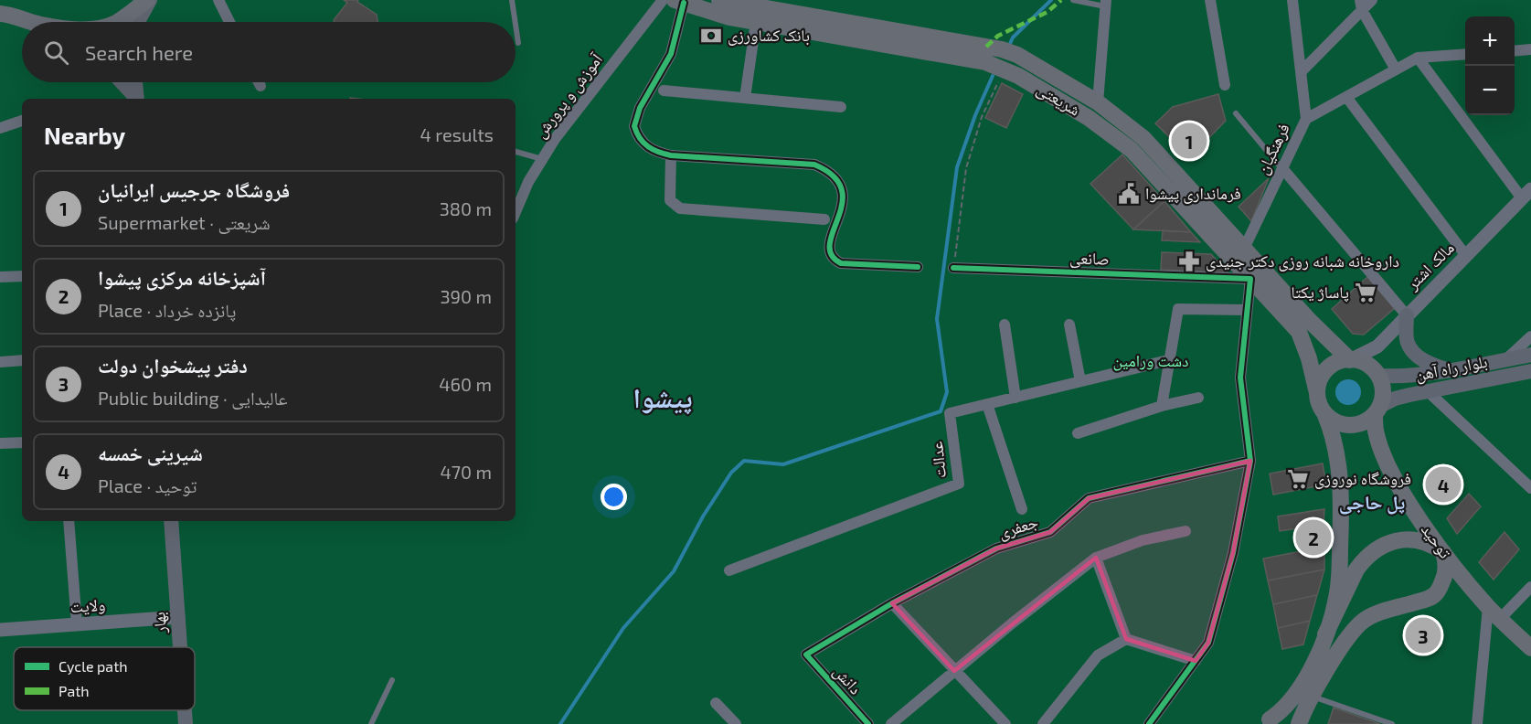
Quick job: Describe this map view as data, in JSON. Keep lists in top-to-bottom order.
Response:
{
  "streets": {
    "main road": [
      "شریعتی",
      "بلوار راه آهن",
      "توحید",
      "بهار"
    ],
    "street": [
      "آموزش و پرورش",
      "فرهنگیان",
      "صانعی",
      "مالک اشتر",
      "عدالت",
      "جعفری",
      "ولایت",
      "دانش"
    ]
  },
  "crossings": [
    ["شریعتی", "فرهنگیان"],
    ["شریعتی", "صانعی"],
    ["شریعتی", "مالک اشتر"],
    ["شریعتی", "بلوار راه آهن"],
    ["شریعتی", "توحید"],
    ["مالک اشتر", "بلوار راه آهن"],
    ["مالک اشتر", "توحید"],
    ["بلوار راه آهن", "توحید"],
    ["جعفری", "دانش"],
    ["ولایت", "بهار"]
  ],
  "districts": ["پیشوا", "پل حاجی"],
  "parks": ["دشت ورامین"],
  "places": {
    "bank": ["بانک کشاورزی"],
    "public building": ["فرمانداری پیشوا"],
    "pharmacy": ["داروخانه شبانه روزی دکتر جنیدی"],
    "supermarket": ["پاساژ یکتا", "فروشگاه نوروزی"]
  },
  "legend": ["Cycle path", "Path"],
  "page": {
    "map_buttons": ["+", "−"],
    "search": "Search here",
    "heading": ["Nearby", "4 results"],
    "pins": [
      "1",
      "4",
      "2",
      "3"
    ],
    "list": [
      {
        "mark": "1",
        "name": "فروشگاه جرجیس ایرانیان",
        "note": "Supermarket · شریعتی",
        "value": "380 m"
      },
      {
        "mark": "2",
        "name": "آشپزخانه مرکزی پیشوا",
        "note": "Place · پانزده خرداد",
        "value": "390 m"
      },
      {
        "mark": "3",
        "name": "دفتر پیشخوان دولت",
        "note": "Public building · عالیدایی",
        "value": "460 m"
      },
      {
        "mark": "4",
        "name": "شیرینی خمسه",
        "note": "Place · توحید",
        "value": "470 m"
      }
    ]
  }
}
